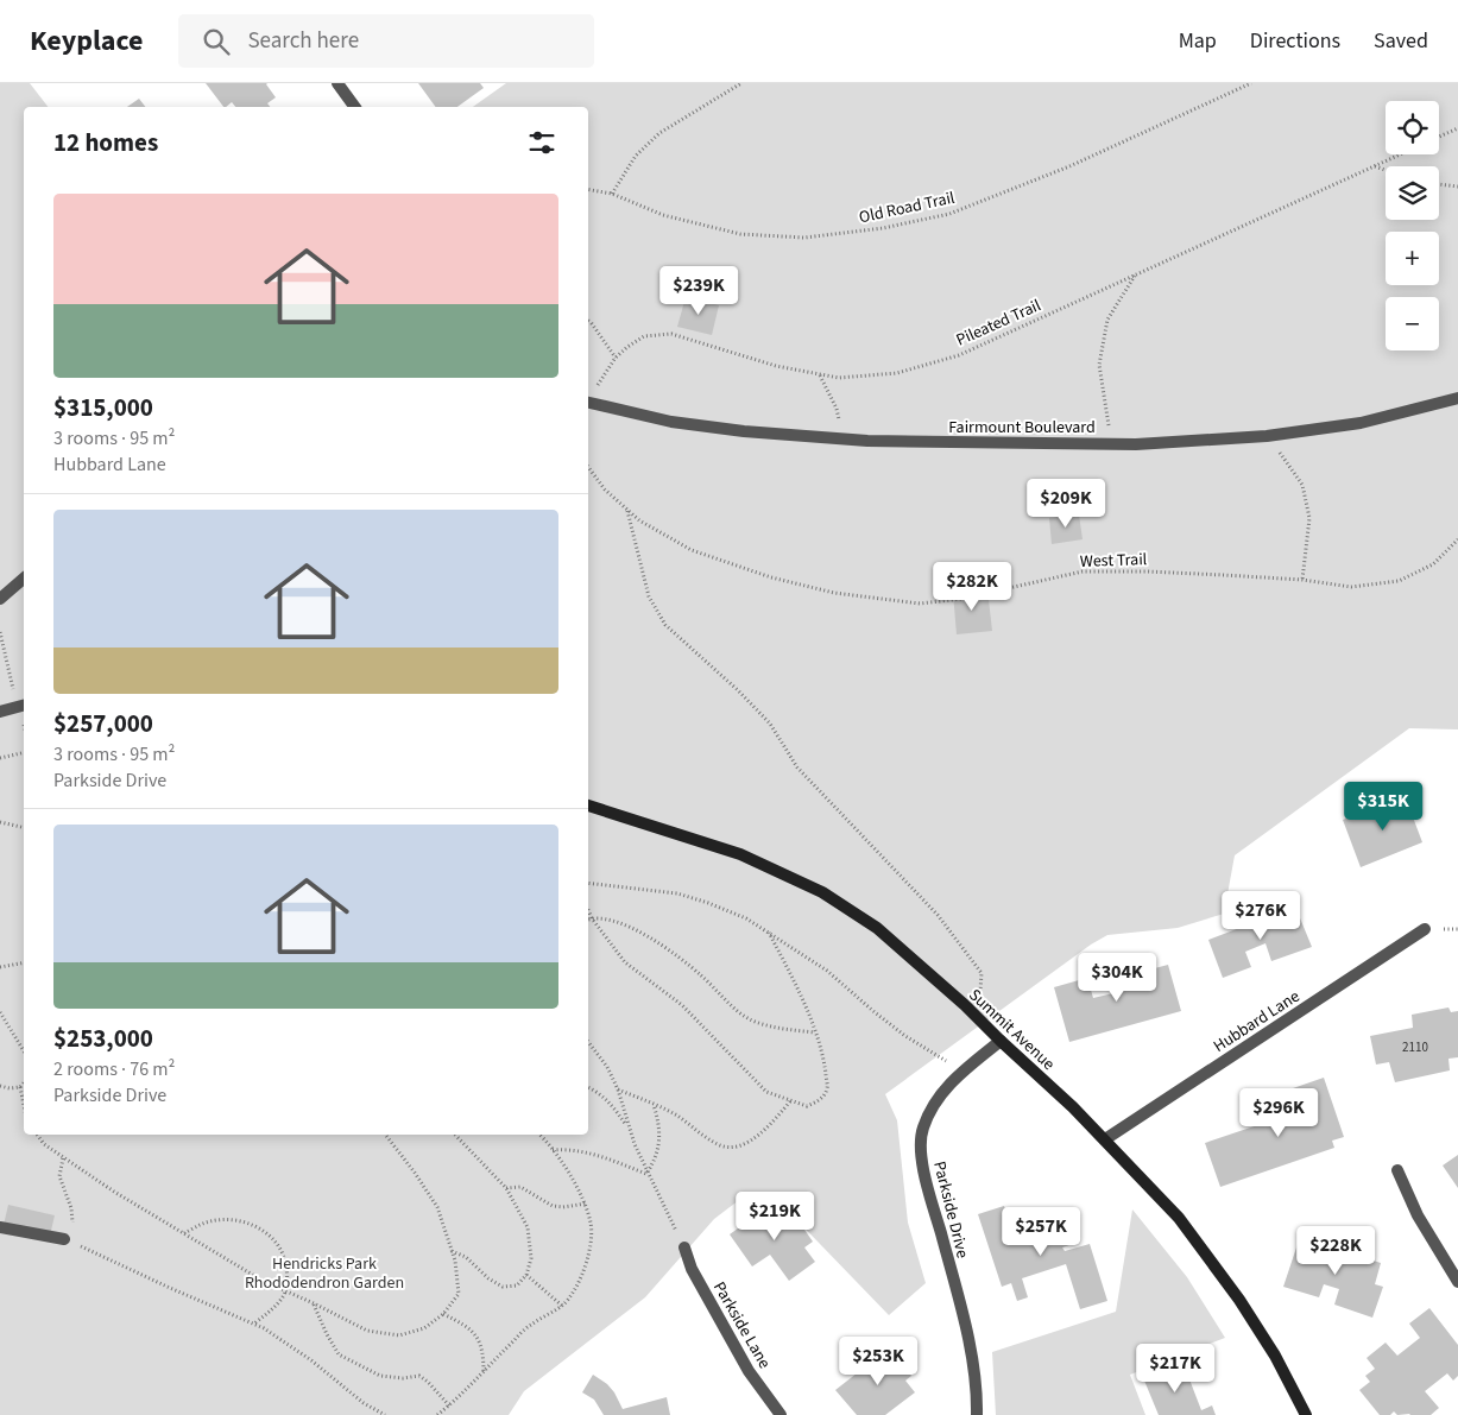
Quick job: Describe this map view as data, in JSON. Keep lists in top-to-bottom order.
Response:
{
  "streets": {
    "street": [
      "Fairmount Boulevard",
      "Hubbard Lane",
      "Summit Avenue",
      "Parkside Drive",
      "Parkside Lane"
    ],
    "path": ["Old Road Trail", "Pileated Trail", "West Trail"]
  },
  "crossings": [
    ["Pileated Trail", "Fairmount Boulevard"],
    ["Hubbard Lane", "Summit Avenue"],
    ["Summit Avenue", "Parkside Drive"]
  ],
  "parks": ["Hendricks Park Rhododendron Garden"],
  "house_numbers": ["2110"],
  "page": {
    "header": "Keyplace",
    "search": "Search here",
    "nav": ["Map", "Directions", "Saved"],
    "map_buttons": ["+", "−"],
    "heading": "12 homes",
    "list": [
      {
        "name": "$315,000",
        "note": "3 rooms · 95 m² · Hubbard Lane"
      },
      {
        "name": "$257,000",
        "note": "3 rooms · 95 m² · Parkside Drive"
      },
      {
        "name": "$253,000",
        "note": "2 rooms · 76 m² · Parkside Drive"
      }
    ],
    "price": [
      "$239K",
      "$209K",
      "$282K",
      "$315K",
      "$276K",
      "$304K",
      "$296K",
      "$219K",
      "$257K",
      "$228K",
      "$253K",
      "$217K"
    ]
  }
}
